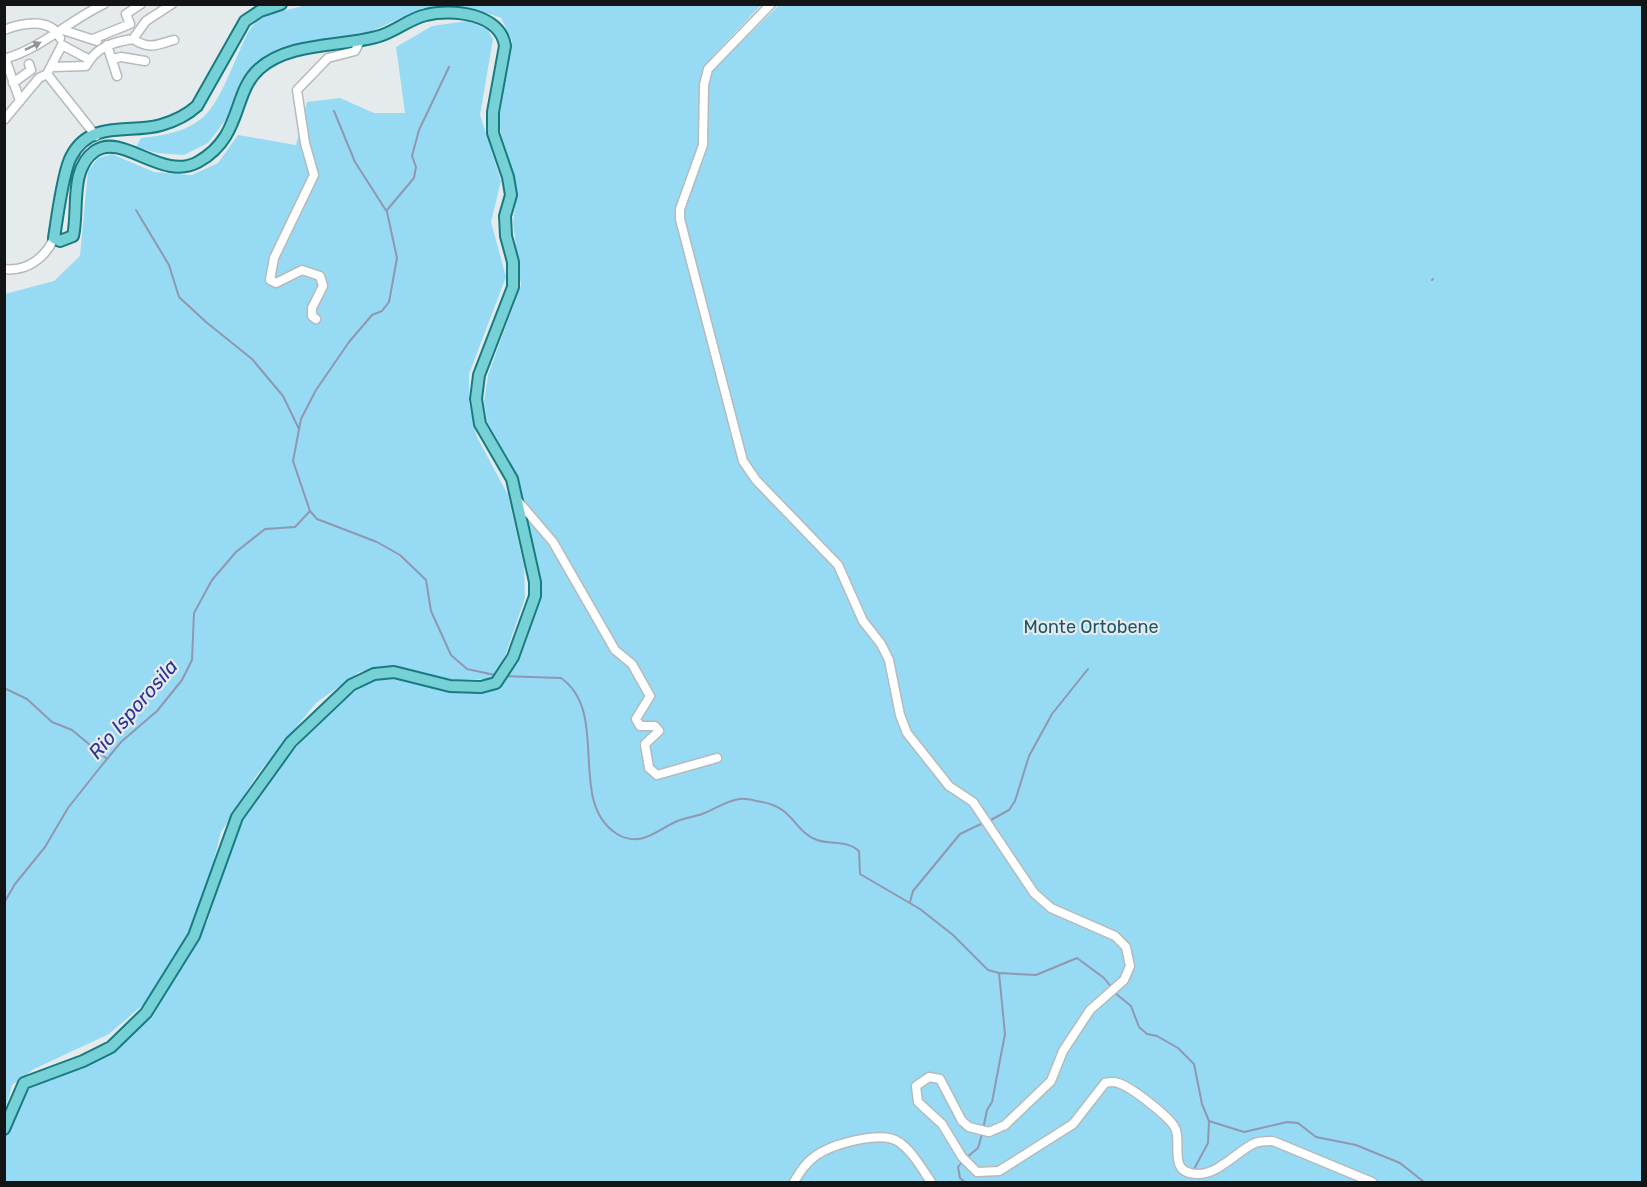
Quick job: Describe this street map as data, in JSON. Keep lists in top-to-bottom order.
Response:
{
  "water": ["Rio Isporosila"],
  "parks": ["Monte Ortobene"]
}
